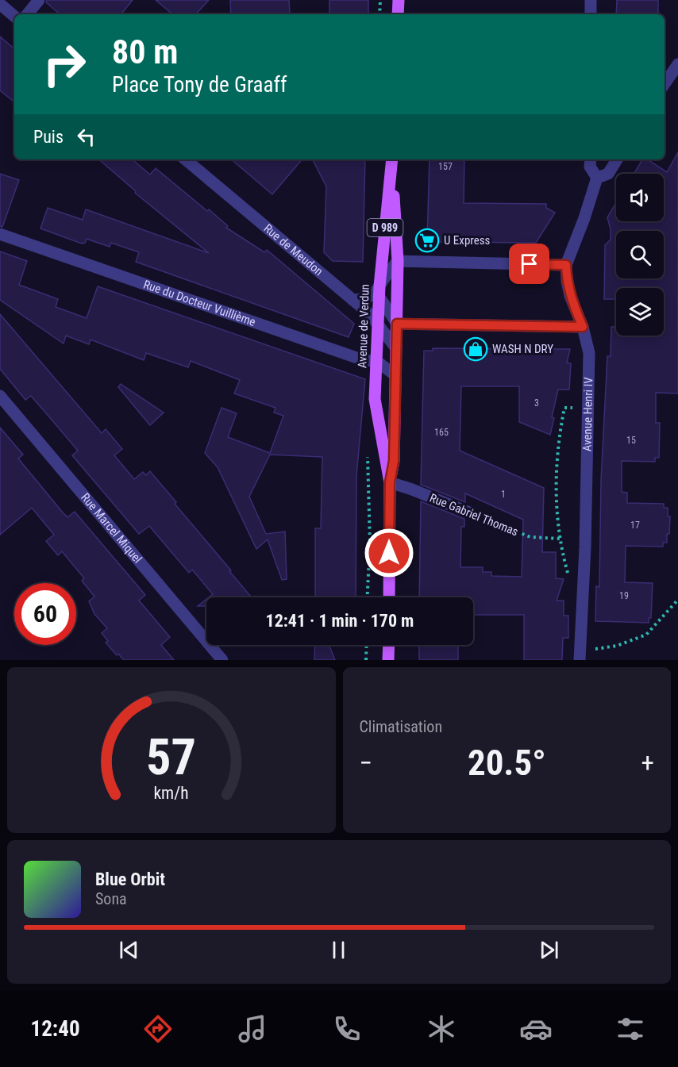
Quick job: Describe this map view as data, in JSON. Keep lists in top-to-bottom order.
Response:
{
  "streets": {
    "main road": ["D 989", "Avenue de Verdun"],
    "street": [
      "Rue de Meudon",
      "Rue du Docteur Vuillième",
      "Avenue Henri IV",
      "Rue Gabriel Thomas",
      "Rue Marcel Miquel"
    ]
  },
  "crossings": [
    ["Rue de Meudon", "Avenue de Verdun"],
    ["Rue du Docteur Vuillième", "Avenue de Verdun"],
    ["Avenue de Verdun", "Rue Gabriel Thomas"],
    ["Avenue Henri IV", "Rue Gabriel Thomas"]
  ],
  "places": {
    "supermarket": ["U Express"],
    "shop": ["WASH N DRY"]
  },
  "house_numbers": [
    "157",
    "3",
    "165",
    "15",
    "1",
    "17",
    "19"
  ],
  "page": {
    "turn": ["80 m", "Place Tony de Graaff"],
    "then": "Puis",
    "limit": "60",
    "trip": "12:41 · 1 min · 170 m",
    "tile": "Climatisation",
    "heat": ["−", "20.5°", "+"],
    "song": ["Blue Orbit", "Sona"],
    "tabs": "12:40",
    "gauge": ["57", "km/h"]
  }
}
